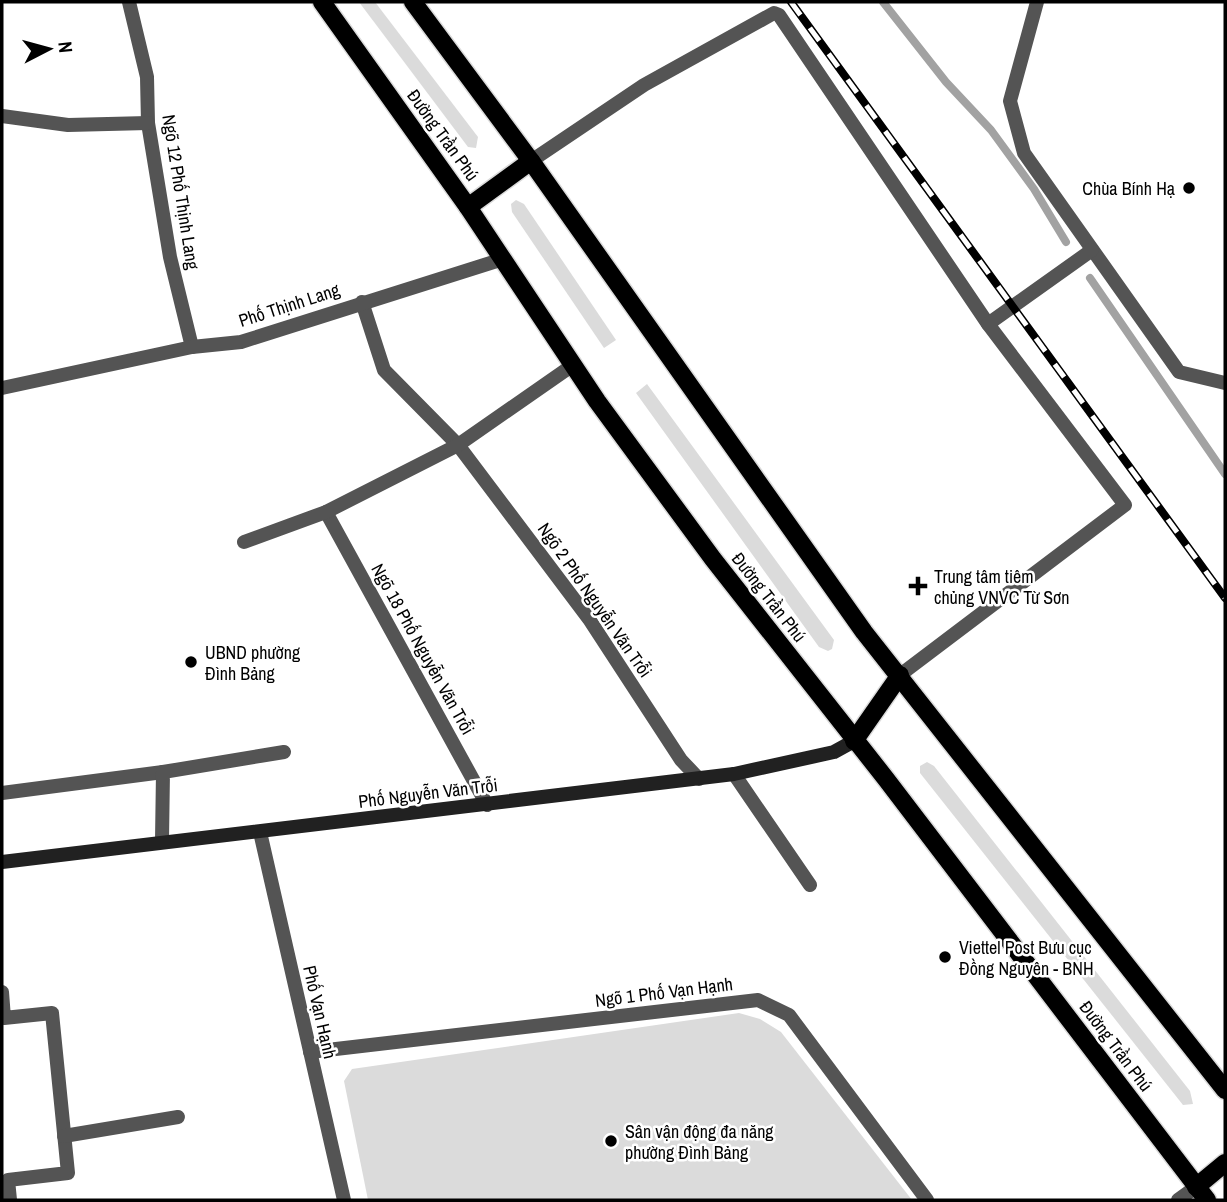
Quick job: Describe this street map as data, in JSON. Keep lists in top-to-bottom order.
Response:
{
  "streets": {
    "main road": ["Đường Trần Phú", "Phố Nguyễn Văn Trỗi"],
    "street": [
      "Ngõ 12 Phố Thịnh Lang",
      "Phố Thịnh Lang",
      "Ngõ 2 Phố Nguyễn Văn Trỗi",
      "Ngõ 18 Phố Nguyễn Văn Trỗi",
      "Ngõ 1 Phố Vạn Hạnh",
      "Phố Vạn Hạnh"
    ]
  },
  "crossings": [
    ["Đường Trần Phú", "Phố Thịnh Lang"],
    ["Đường Trần Phú", "Phố Nguyễn Văn Trỗi"],
    ["Ngõ 12 Phố Thịnh Lang", "Phố Thịnh Lang"],
    ["Phố Thịnh Lang", "Ngõ 2 Phố Nguyễn Văn Trỗi"],
    ["Ngõ 2 Phố Nguyễn Văn Trỗi", "Phố Nguyễn Văn Trỗi"],
    ["Ngõ 18 Phố Nguyễn Văn Trỗi", "Phố Nguyễn Văn Trỗi"],
    ["Phố Nguyễn Văn Trỗi", "Phố Vạn Hạnh"],
    ["Ngõ 1 Phố Vạn Hạnh", "Phố Vạn Hạnh"]
  ],
  "places": {
    "other": [
      "Chùa Bính Hạ",
      "UBND phường Đình Bảng",
      "Viettel Post Bưu cục Đồng Nguyên - BNH",
      "Sân vận động đa năng phường Đình Bảng"
    ],
    "health": ["Trung tâm tiêm chủng VNVC Từ Sơn"]
  },
  "north": "right"
}
